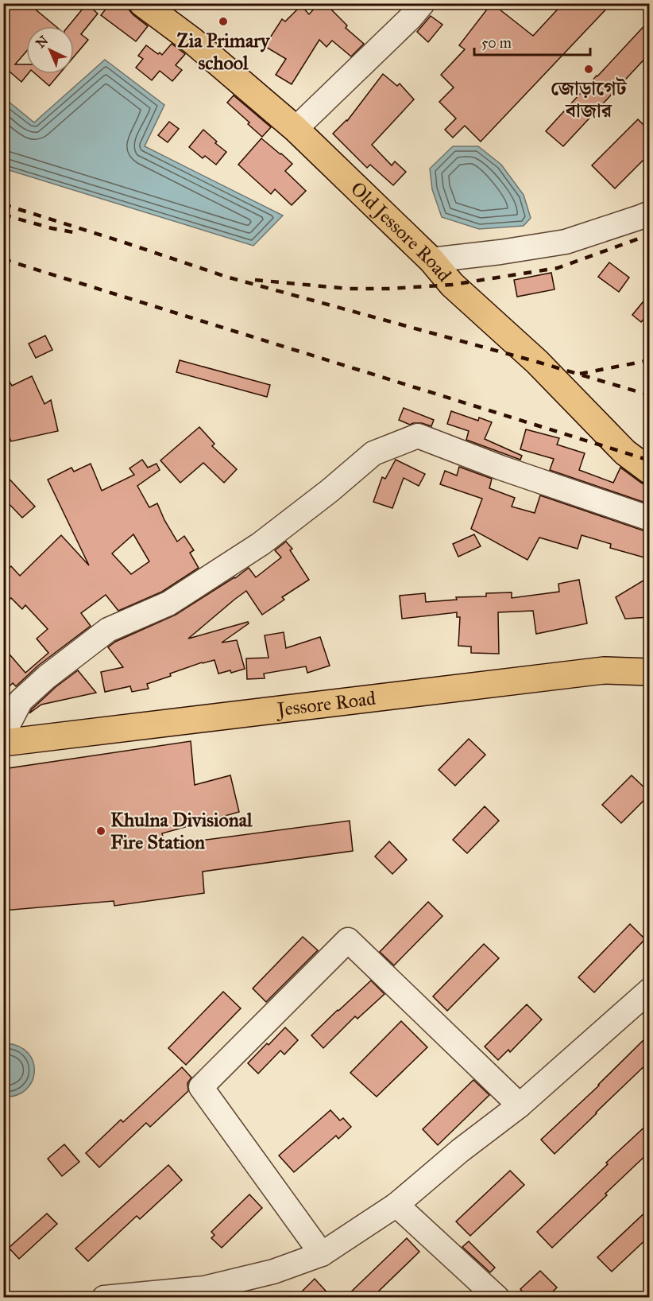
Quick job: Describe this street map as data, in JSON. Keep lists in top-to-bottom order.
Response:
{
  "streets": {
    "main road": ["Old Jessore Road", "Jessore Road"]
  },
  "places": ["Zia Primary school", "জোড়াগেট বাজার", "Khulna Divisional Fire Station"],
  "scale_bar": "50 m",
  "north": "top left"
}
